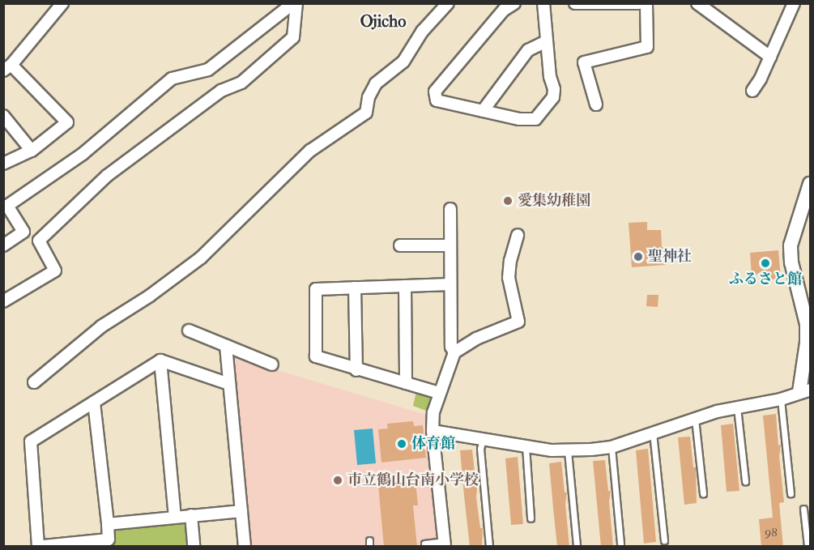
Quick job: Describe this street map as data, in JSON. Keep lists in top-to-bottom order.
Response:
{
  "districts": ["Ojicho"],
  "places": [
    "愛集幼稚園",
    "聖神社",
    "ふるさと館",
    "体育館",
    "市立鶴山台南小学校"
  ],
  "house_numbers": ["98"]
}
